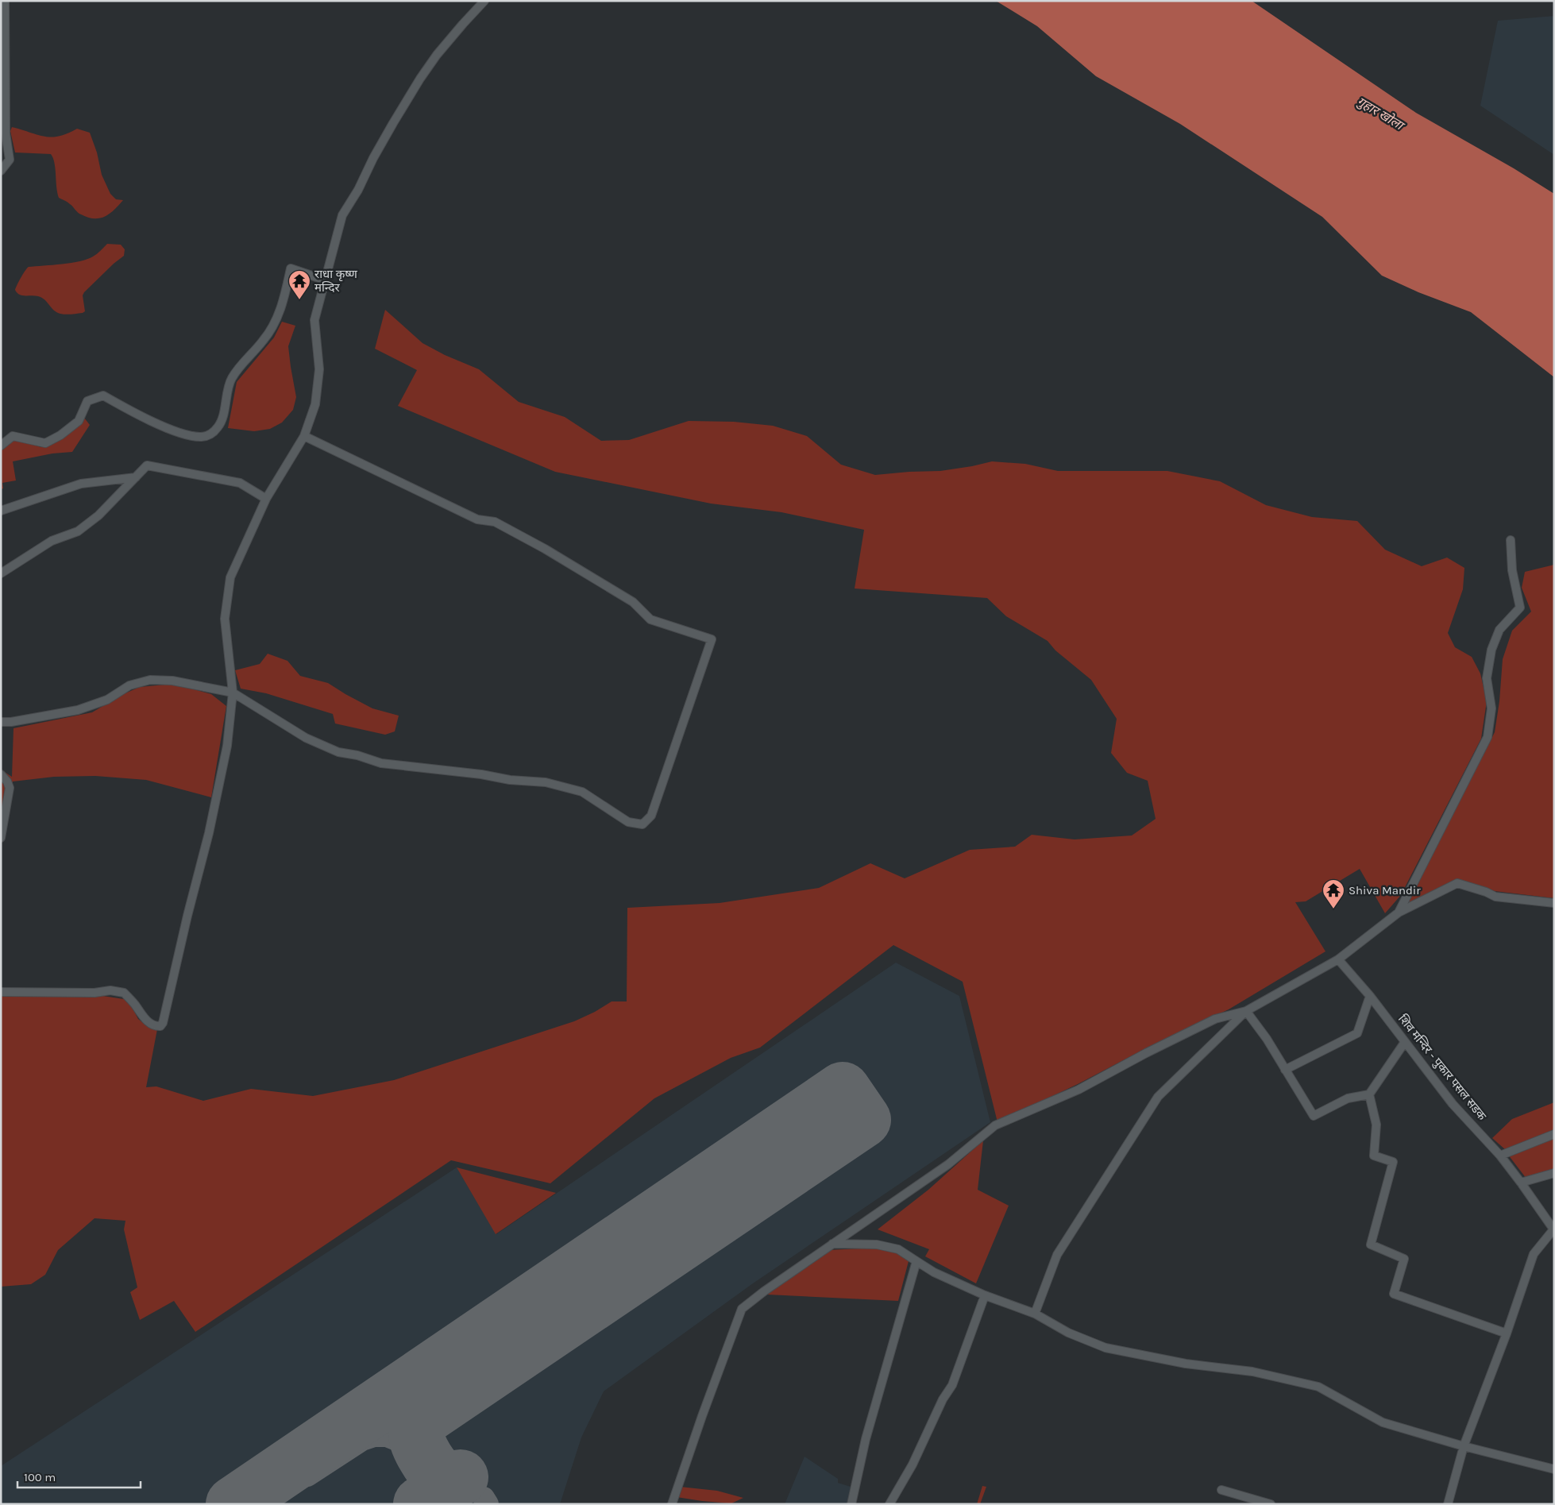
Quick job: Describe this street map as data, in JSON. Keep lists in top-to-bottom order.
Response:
{
  "streets": {
    "street": ["शिव मन्दिर - पुकार पसल सडक"]
  },
  "water": ["गुहार खोला"],
  "places": {
    "temple": ["राधा कृष्ण मन्दिर", "Shiva Mandir"]
  },
  "scale_bar": "100 m"
}
